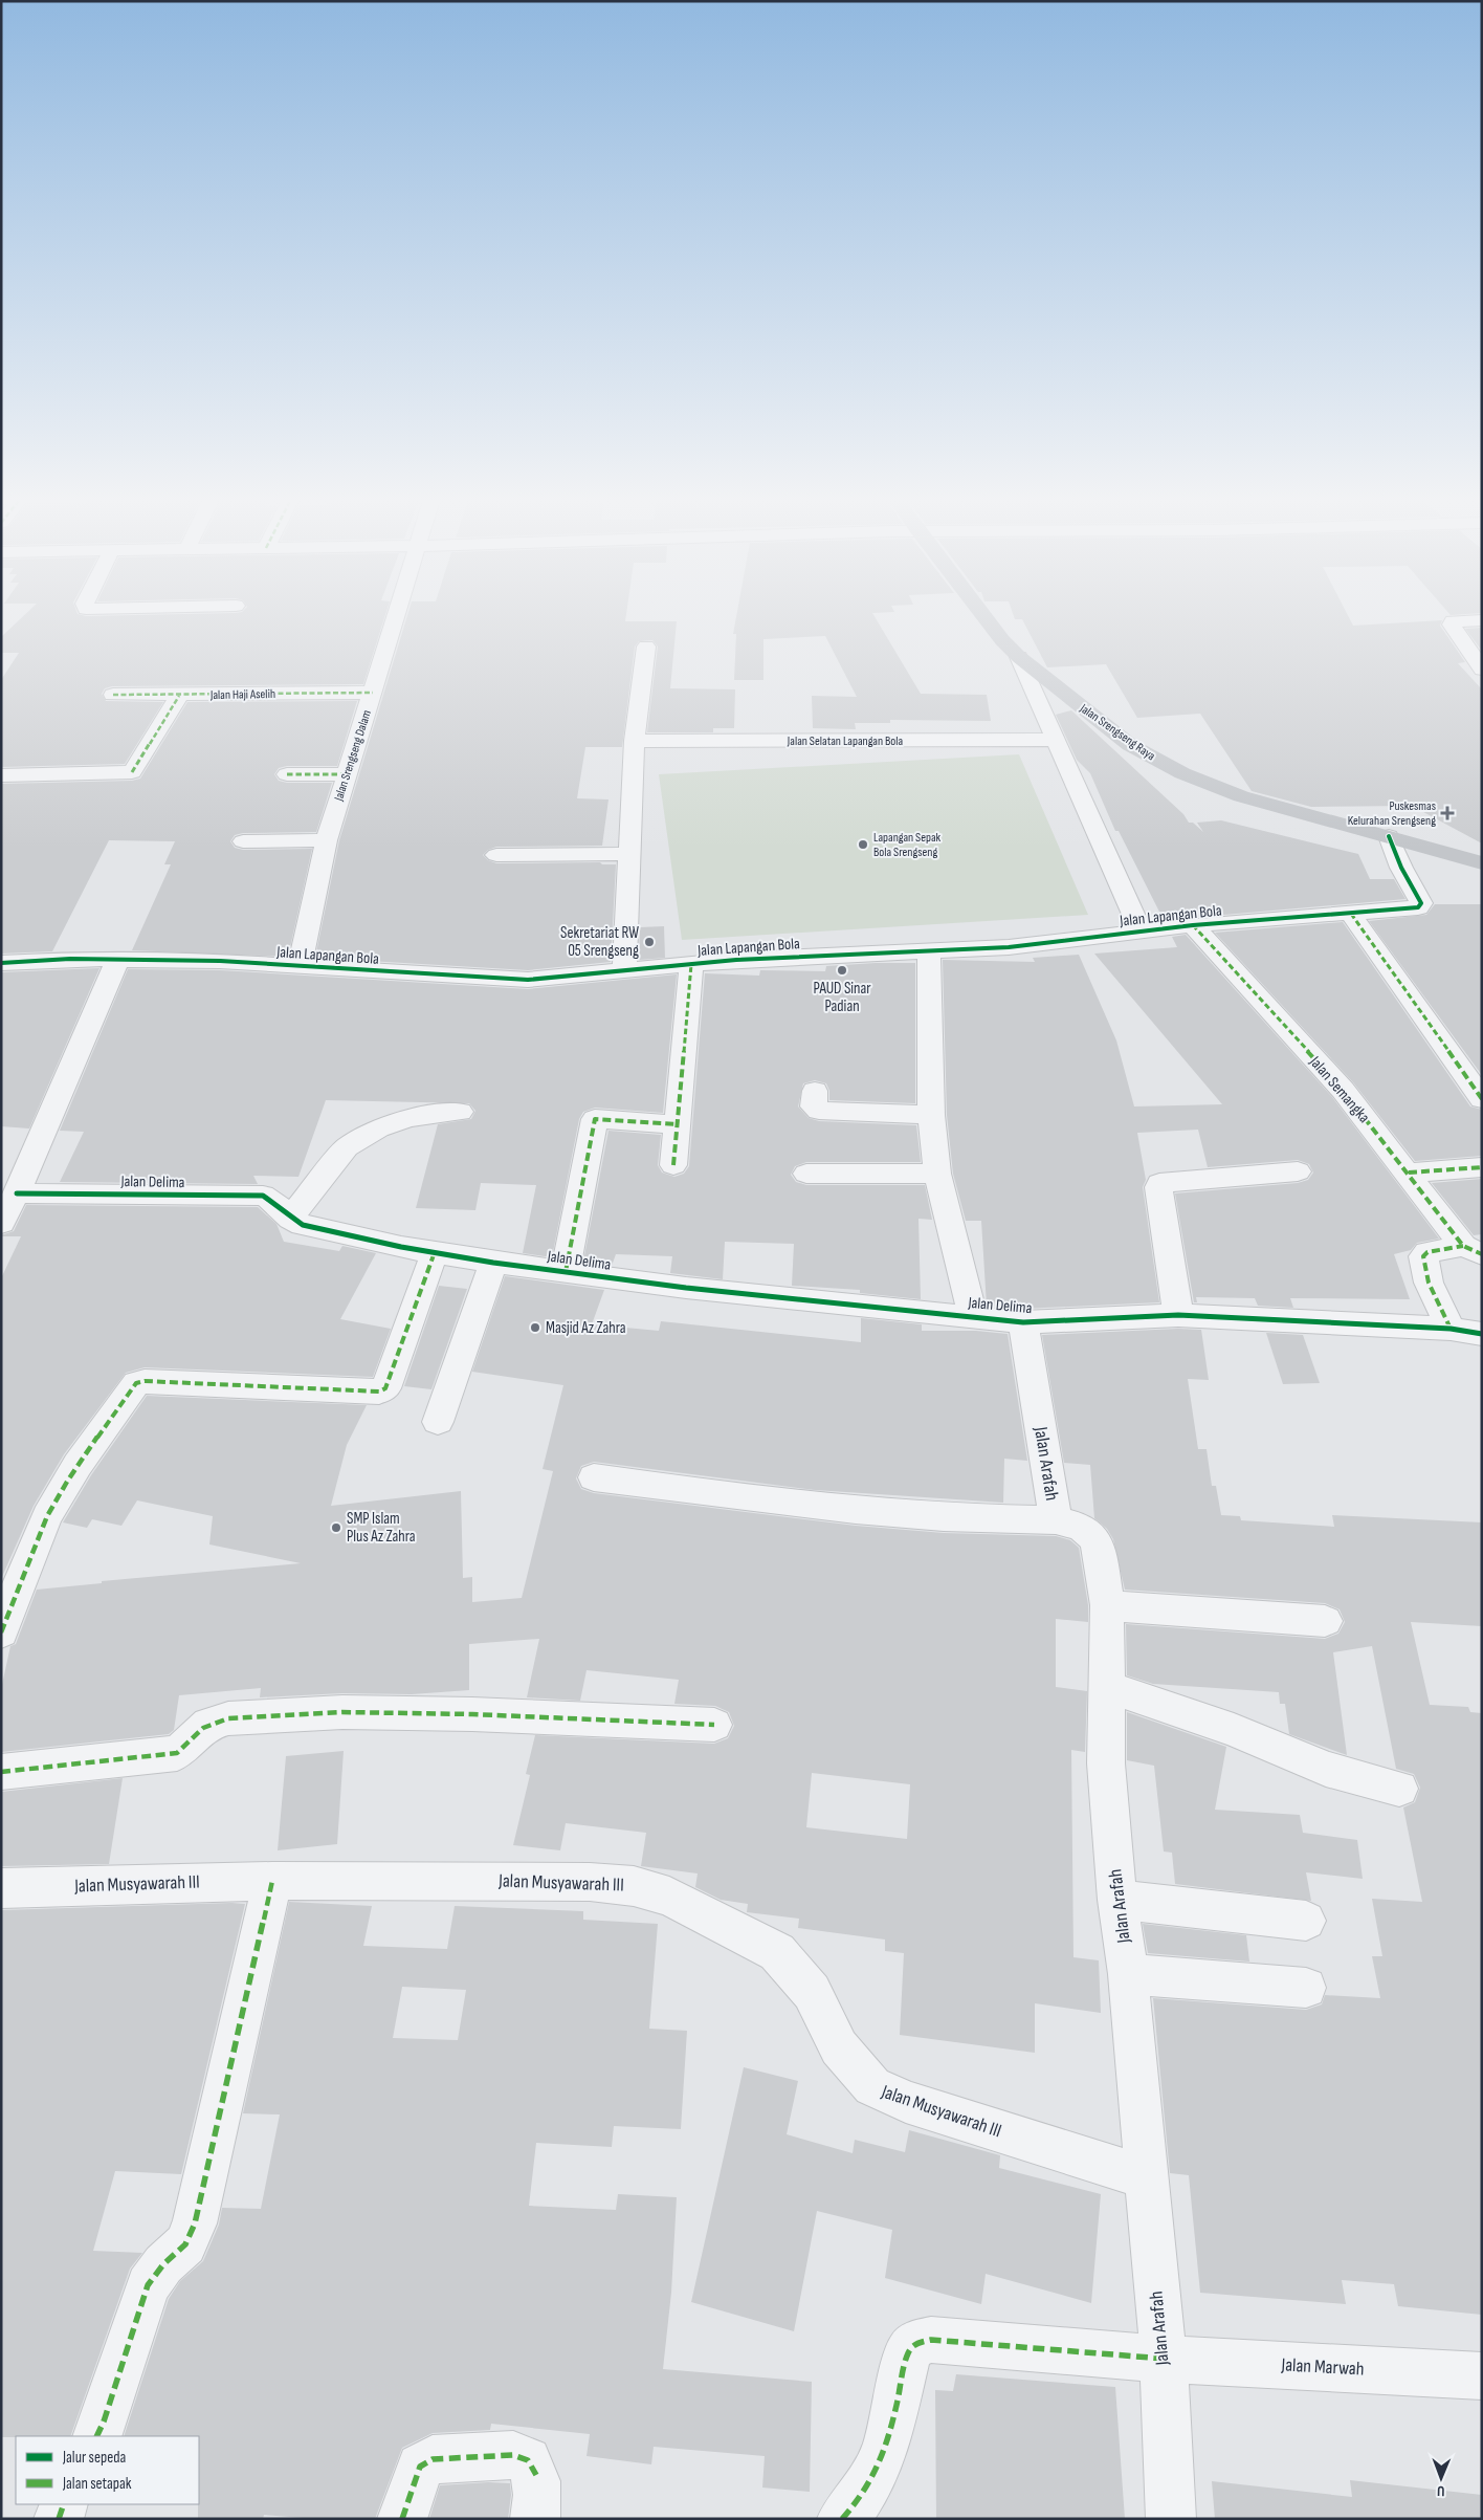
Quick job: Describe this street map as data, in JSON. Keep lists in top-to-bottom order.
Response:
{
  "streets": {
    "main road": ["Jalan Srengseng Raya"],
    "street": [
      "Jalan Haji Aselih",
      "Jalan Selatan Lapangan Bola",
      "Jalan Srengseng Dalam",
      "Jalan Lapangan Bola",
      "Jalan Semangka",
      "Jalan Delima",
      "Jalan Arafah",
      "Jalan Musyawarah III",
      "Jalan Marwah"
    ]
  },
  "crossings": [
    ["Jalan Haji Aselih", "Jalan Srengseng Dalam"],
    ["Jalan Srengseng Raya", "Jalan Lapangan Bola"],
    ["Jalan Srengseng Dalam", "Jalan Lapangan Bola"],
    ["Jalan Lapangan Bola", "Jalan Semangka"],
    ["Jalan Delima", "Jalan Arafah"],
    ["Jalan Arafah", "Jalan Musyawarah III"],
    ["Jalan Arafah", "Jalan Marwah"]
  ],
  "places": {
    "health": ["Puskesmas Kelurahan Srengseng"],
    "other": [
      "Lapangan Sepak Bola Srengseng",
      "Sekretariat RW 05 Srengseng",
      "PAUD Sinar Padian",
      "Masjid Az Zahra",
      "SMP Islam Plus Az Zahra"
    ]
  },
  "legend": ["Jalur sepeda", "Jalan setapak"],
  "north": "bottom"
}
